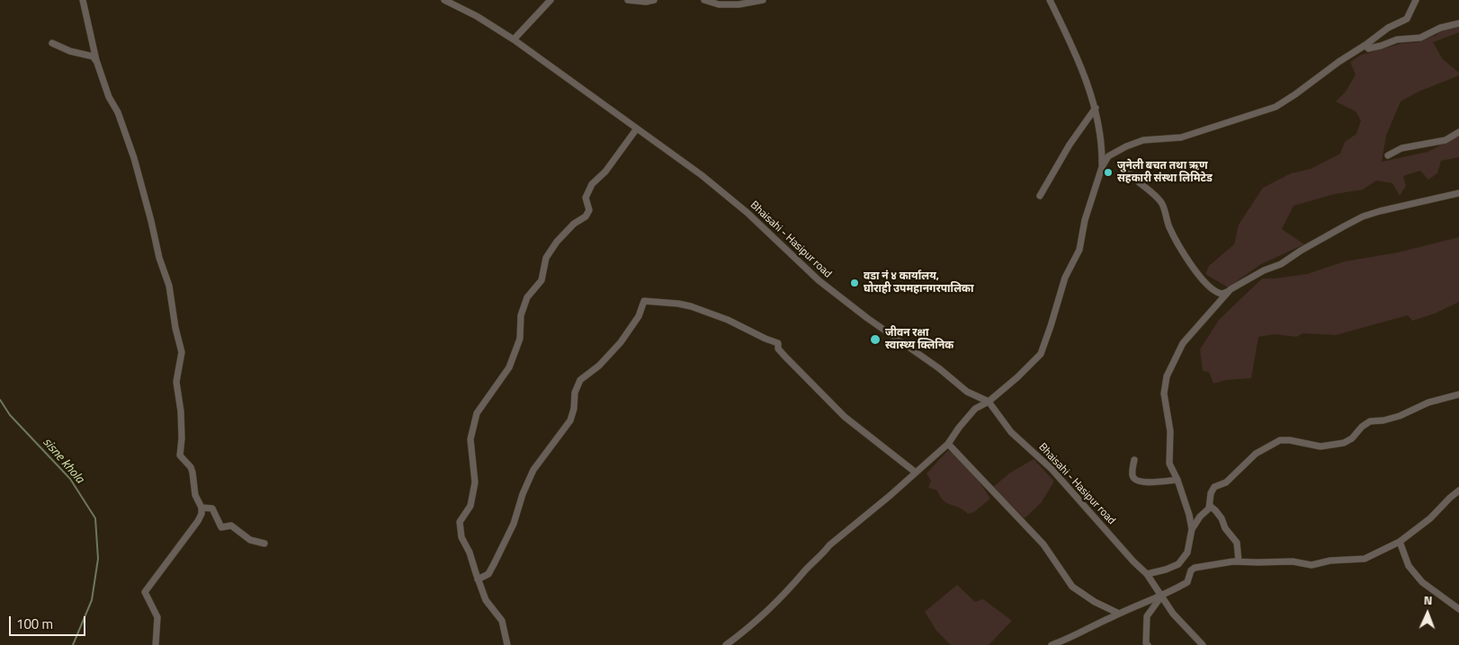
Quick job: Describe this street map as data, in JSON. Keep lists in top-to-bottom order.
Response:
{
  "streets": {
    "street": ["Bhaisahi - Hasipur road"]
  },
  "water": ["sisne khola"],
  "places": ["जुनेली बचत तथा ऋण सहकारी संस्था लिमिटेड", "वडा नं ४ कार्यालय, घोराही उपमहानगरपालिका", "जीवन रक्षा स्वास्थ्य क्लिनिक"],
  "scale_bar": "100 m",
  "north": "top"
}
